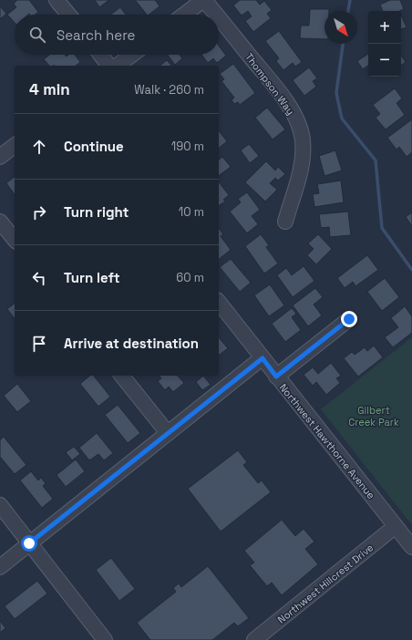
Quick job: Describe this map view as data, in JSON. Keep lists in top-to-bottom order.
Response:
{
  "streets": {
    "street": ["Thompson Way", "Northwest Hawthorne Avenue", "Northwest Hillcrest Drive"]
  },
  "crossings": [
    ["Northwest Hawthorne Avenue", "Northwest Hillcrest Drive"]
  ],
  "parks": ["Gilbert Creek Park"],
  "north": "bottom right",
  "page": {
    "map_buttons": ["+", "−"],
    "search": "Search here",
    "heading": ["4 min", "Walk · 260 m"],
    "list": [
      ["Continue", "190 m"],
      ["Turn right", "10 m"],
      ["Turn left", "60 m"],
      "Arrive at destination"
    ]
  }
}
